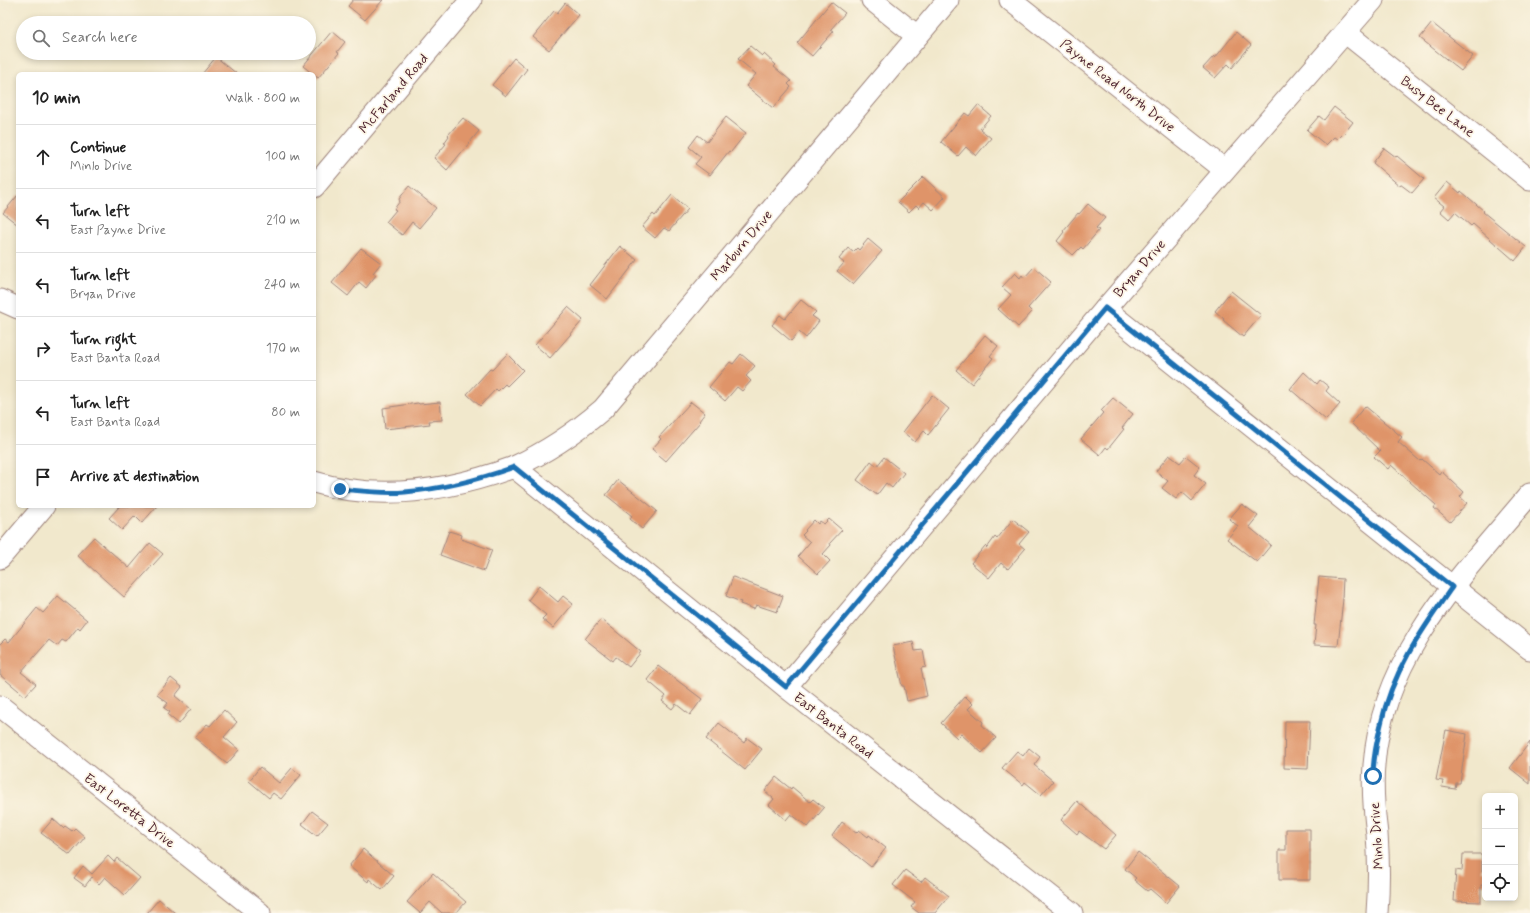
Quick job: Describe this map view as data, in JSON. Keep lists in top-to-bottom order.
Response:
{
  "streets": {
    "street": [
      "Payne Road North Drive",
      "McFarland Road",
      "Busy Bee Lane",
      "Marburn Drive",
      "Bryan Drive",
      "East Banta Road",
      "East Loretta Drive",
      "Minlo Drive"
    ]
  },
  "crossings": [
    ["Payne Road North Drive", "Bryan Drive"],
    ["Busy Bee Lane", "Bryan Drive"],
    ["Marburn Drive", "East Banta Road"],
    ["Bryan Drive", "East Banta Road"]
  ],
  "page": {
    "search": "Search here",
    "heading": ["10 min", "Walk · 800 m"],
    "list": [
      ["Continue", "Minlo Drive", "100 m"],
      ["Turn left", "East Payne Drive", "210 m"],
      ["Turn left", "Bryan Drive", "240 m"],
      ["Turn right", "East Banta Road", "170 m"],
      ["Turn left", "East Banta Road", "80 m"],
      "Arrive at destination"
    ],
    "map_buttons": ["+", "−"]
  }
}
